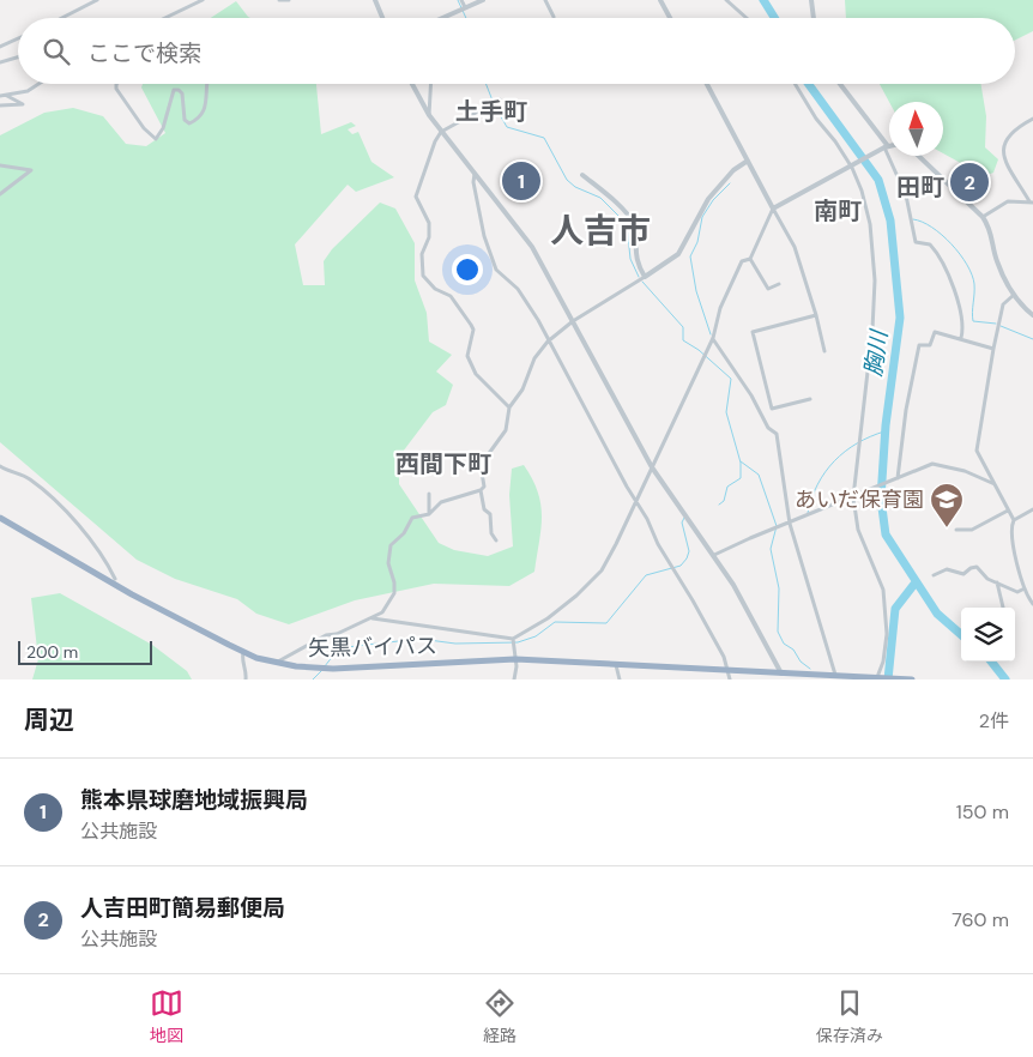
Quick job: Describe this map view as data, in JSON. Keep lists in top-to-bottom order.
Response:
{
  "streets": {
    "highway": ["矢黒バイパス"]
  },
  "districts": [
    "土手町",
    "田町",
    "南町",
    "人吉市",
    "西間下町"
  ],
  "water": ["胸川"],
  "places": {
    "school or university": ["あいだ保育園"]
  },
  "scale_bar": "200 m",
  "north": "top",
  "page": {
    "search": "ここで検索",
    "pins": ["1", "2"],
    "scale": "200 m",
    "heading": ["周辺", "2件"],
    "list": [
      {
        "mark": "1",
        "name": "熊本県球磨地域振興局",
        "note": "公共施設",
        "value": "150 m"
      },
      {
        "mark": "2",
        "name": "人吉田町簡易郵便局",
        "note": "公共施設",
        "value": "760 m"
      }
    ],
    "nav": ["地図", "経路", "保存済み"]
  }
}
